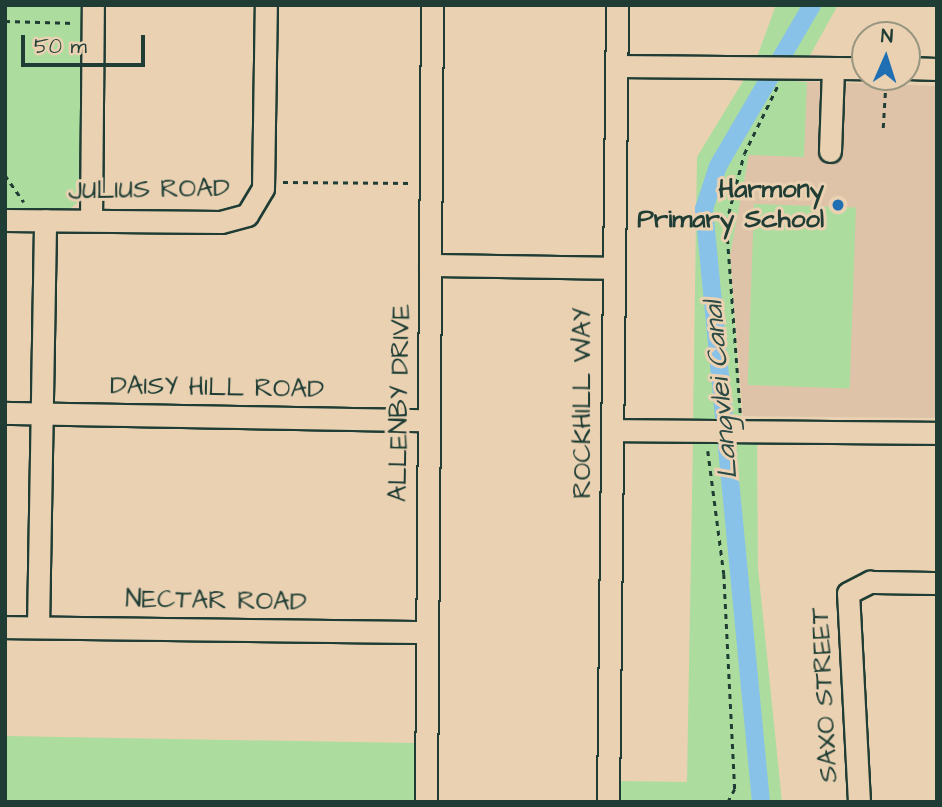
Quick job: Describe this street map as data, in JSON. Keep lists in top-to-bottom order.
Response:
{
  "streets": {
    "street": [
      "JULIUS ROAD",
      "DAISY HILL ROAD",
      "ALLENBY DRIVE",
      "ROCKHILL WAY",
      "NECTAR ROAD",
      "SAXO STREET"
    ]
  },
  "crossings": [
    ["DAISY HILL ROAD", "ALLENBY DRIVE"],
    ["ALLENBY DRIVE", "NECTAR ROAD"]
  ],
  "water": ["Langvlei Canal"],
  "places": ["Harmony Primary School"],
  "scale_bar": "50 m",
  "north": "top"
}
